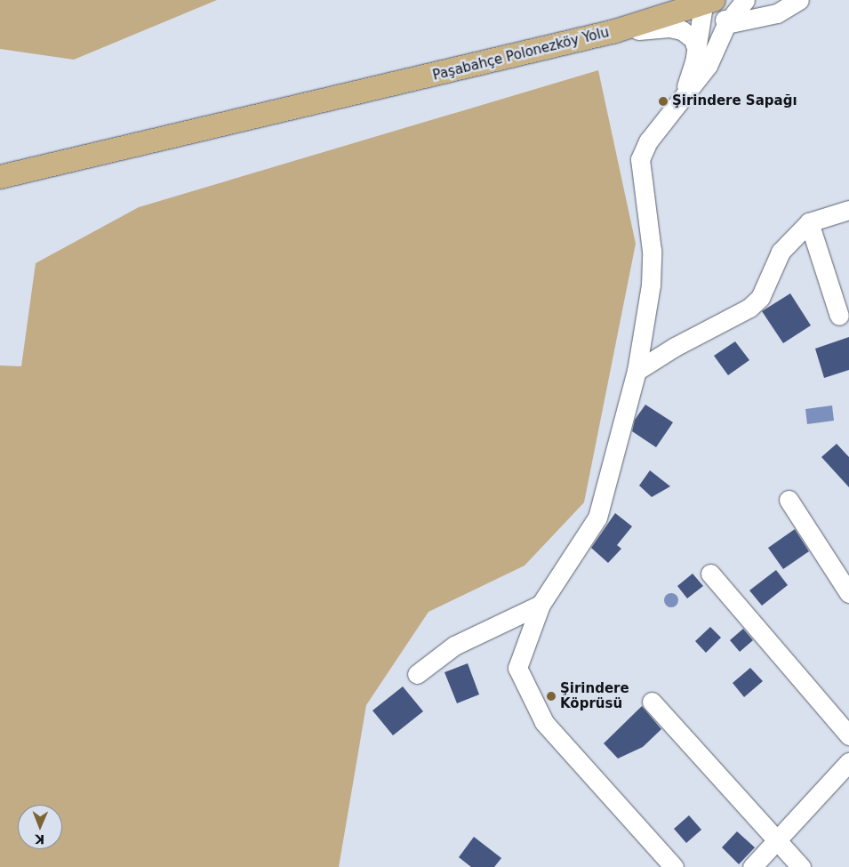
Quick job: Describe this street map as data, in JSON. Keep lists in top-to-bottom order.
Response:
{
  "streets": {
    "main road": ["Paşabahçe Polonezköy Yolu"]
  },
  "places": ["Şirindere Sapağı", "Şirindere Köprüsü"],
  "north": "bottom"
}
